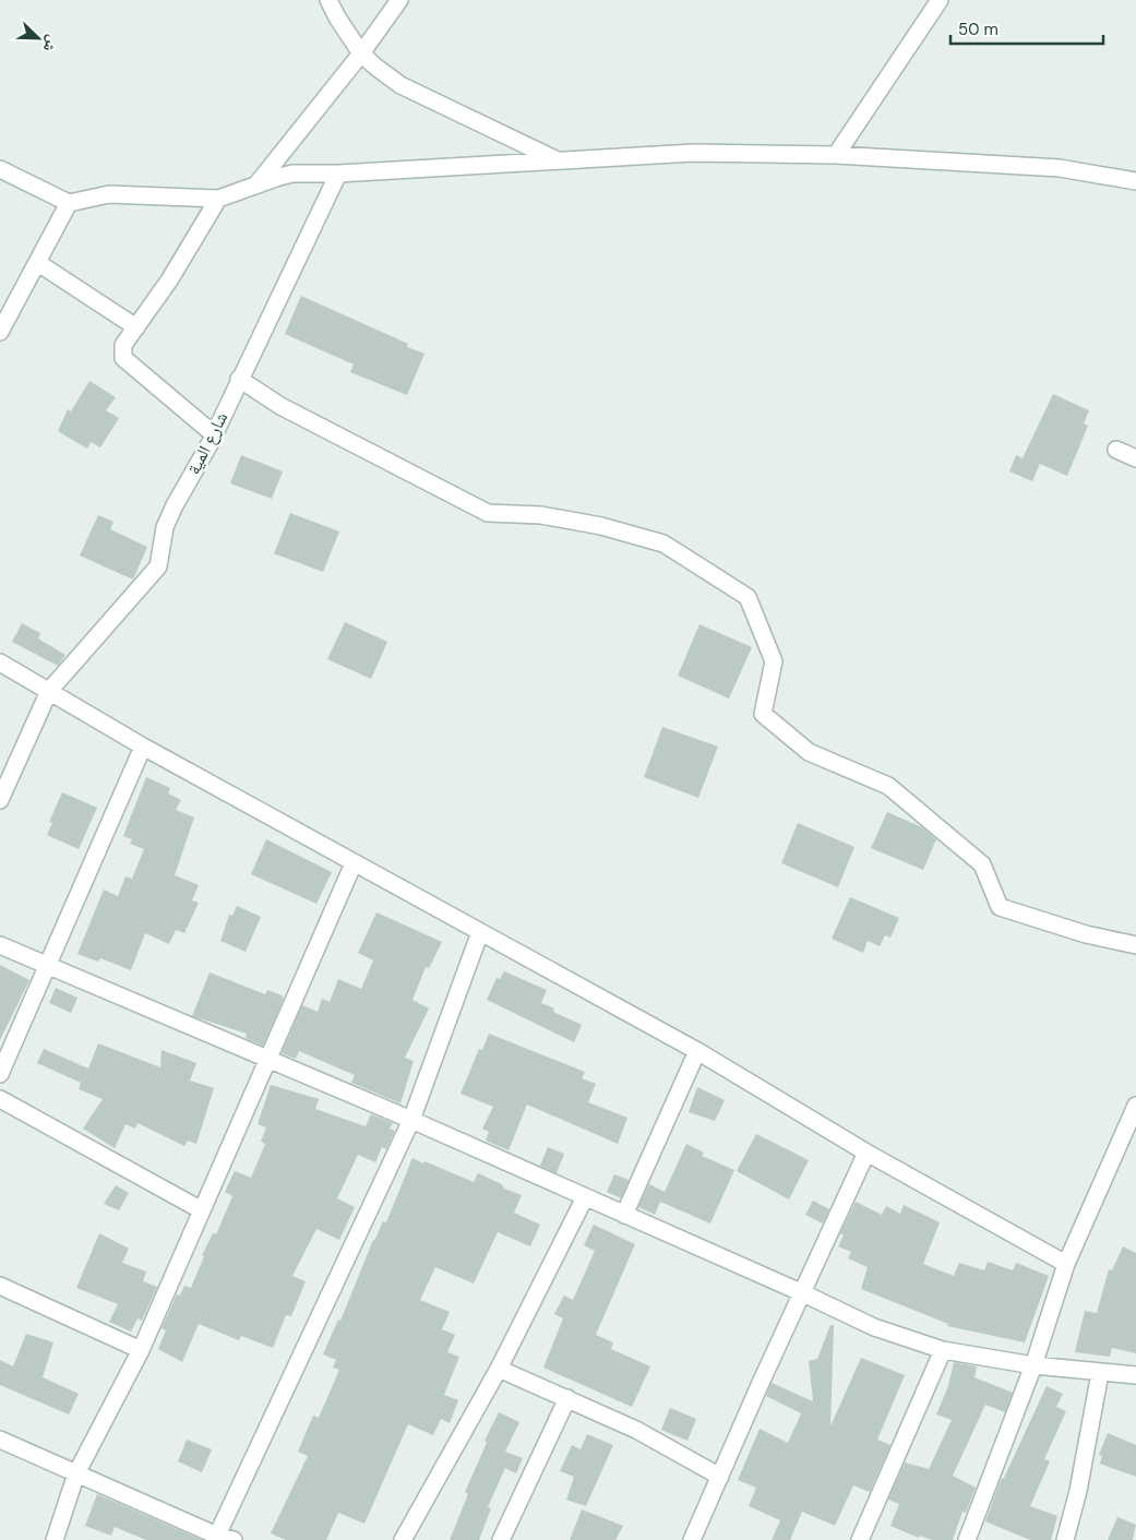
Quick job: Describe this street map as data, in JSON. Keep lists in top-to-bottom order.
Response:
{
  "streets": {
    "street": ["شارع المية"]
  },
  "scale_bar": "50 m",
  "north": "bottom right"
}
